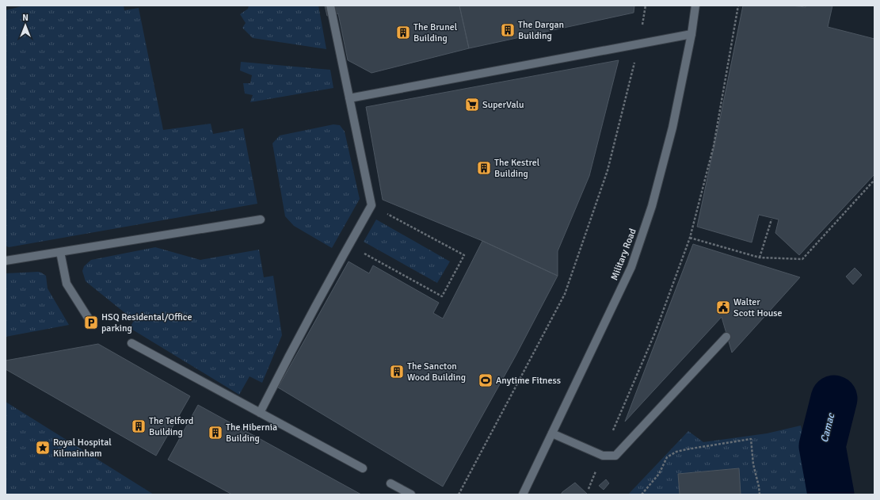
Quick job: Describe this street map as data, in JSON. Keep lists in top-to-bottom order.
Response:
{
  "streets": {
    "street": ["Military Road"]
  },
  "water": ["Camac"],
  "places": {
    "building": [
      "The Dargan Building",
      "The Brunel Building",
      "The Kestrel Building",
      "The Sancton Wood Building",
      "The Telford Building",
      "The Hibernia Building"
    ],
    "supermarket": ["SuperValu"],
    "public building": ["Walter Scott House"],
    "parking": ["HSQ Residental/Office parking"],
    "sports": ["Anytime Fitness"],
    "place": ["Royal Hospital Kilmainham"]
  },
  "north": "top"
}
